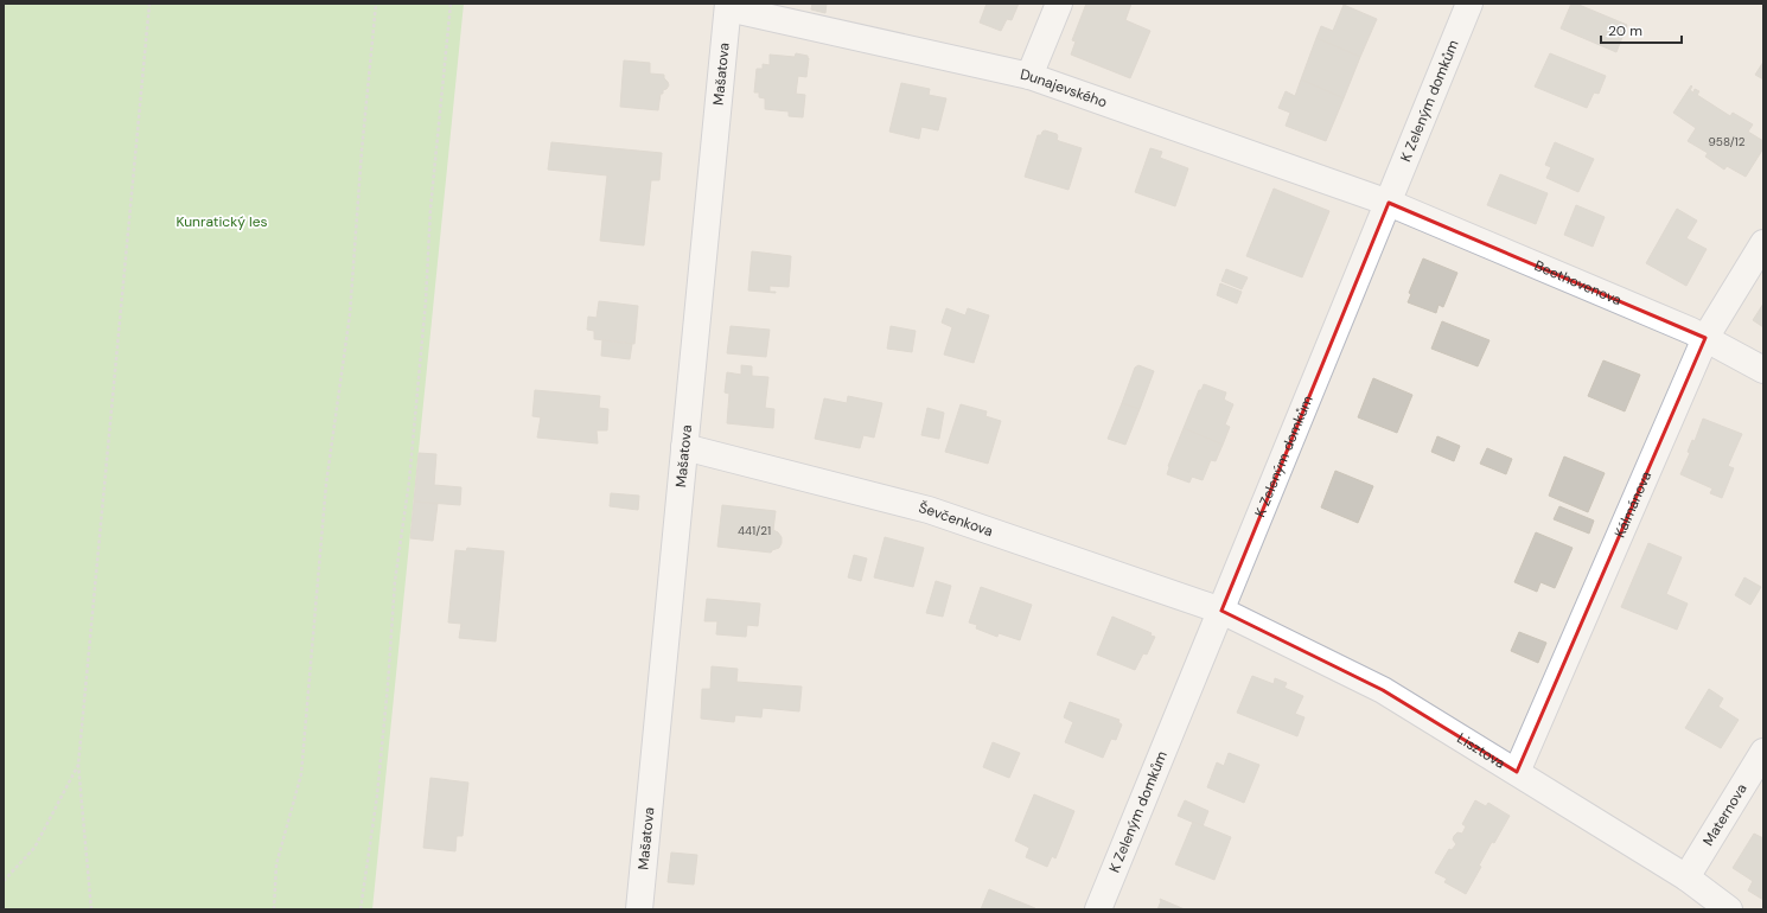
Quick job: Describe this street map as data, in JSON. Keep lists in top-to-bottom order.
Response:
{
  "streets": {
    "street": [
      "Mašatova",
      "Dunajevského",
      "K Zeleným domkům",
      "Beethovenova",
      "Kálmánova",
      "Ševčenkova",
      "Lisztova",
      "Maternova"
    ]
  },
  "crossings": [
    ["Mašatova", "Dunajevského"],
    ["Mašatova", "Ševčenkova"],
    ["Dunajevského", "K Zeleným domkům"],
    ["Dunajevského", "Beethovenova"],
    ["K Zeleným domkům", "Beethovenova"],
    ["K Zeleným domkům", "Ševčenkova"],
    ["K Zeleným domkům", "Lisztova"],
    ["Beethovenova", "Kálmánova"],
    ["Kálmánova", "Lisztova"],
    ["Ševčenkova", "Lisztova"],
    ["Lisztova", "Maternova"]
  ],
  "parks": ["Kunratický les"],
  "house_numbers": ["958/12", "441/21"],
  "scale_bar": "20 m"
}
